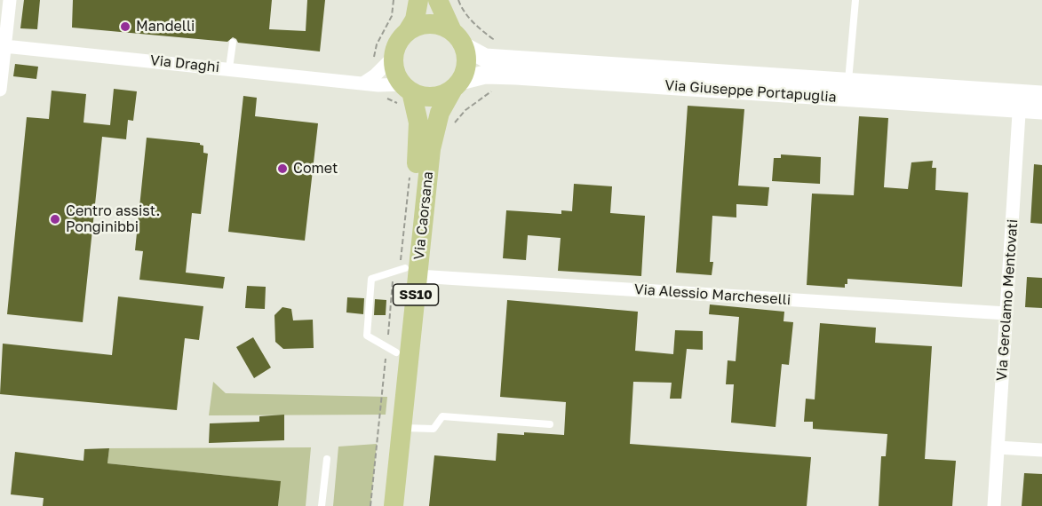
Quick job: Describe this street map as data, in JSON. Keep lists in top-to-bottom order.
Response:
{
  "streets": {
    "main road": ["Via Giuseppe Portapuglia", "Via Caorsana", "SS10"],
    "street": ["Via Draghi", "Via Alessio Marcheselli", "Via Gerolamo Mentovati"]
  },
  "crossings": [
    ["Via Draghi", "Via Giuseppe Portapuglia"],
    ["Via Draghi", "Via Caorsana"],
    ["Via Draghi", "SS10"],
    ["Via Giuseppe Portapuglia", "Via Caorsana"],
    ["Via Giuseppe Portapuglia", "SS10"],
    ["Via Giuseppe Portapuglia", "Via Gerolamo Mentovati"],
    ["Via Caorsana", "SS10"],
    ["Via Caorsana", "Via Alessio Marcheselli"],
    ["Via Alessio Marcheselli", "Via Gerolamo Mentovati"]
  ],
  "places": ["Mandelli", "Comet", "Centro assist. Ponginibbi"]
}
